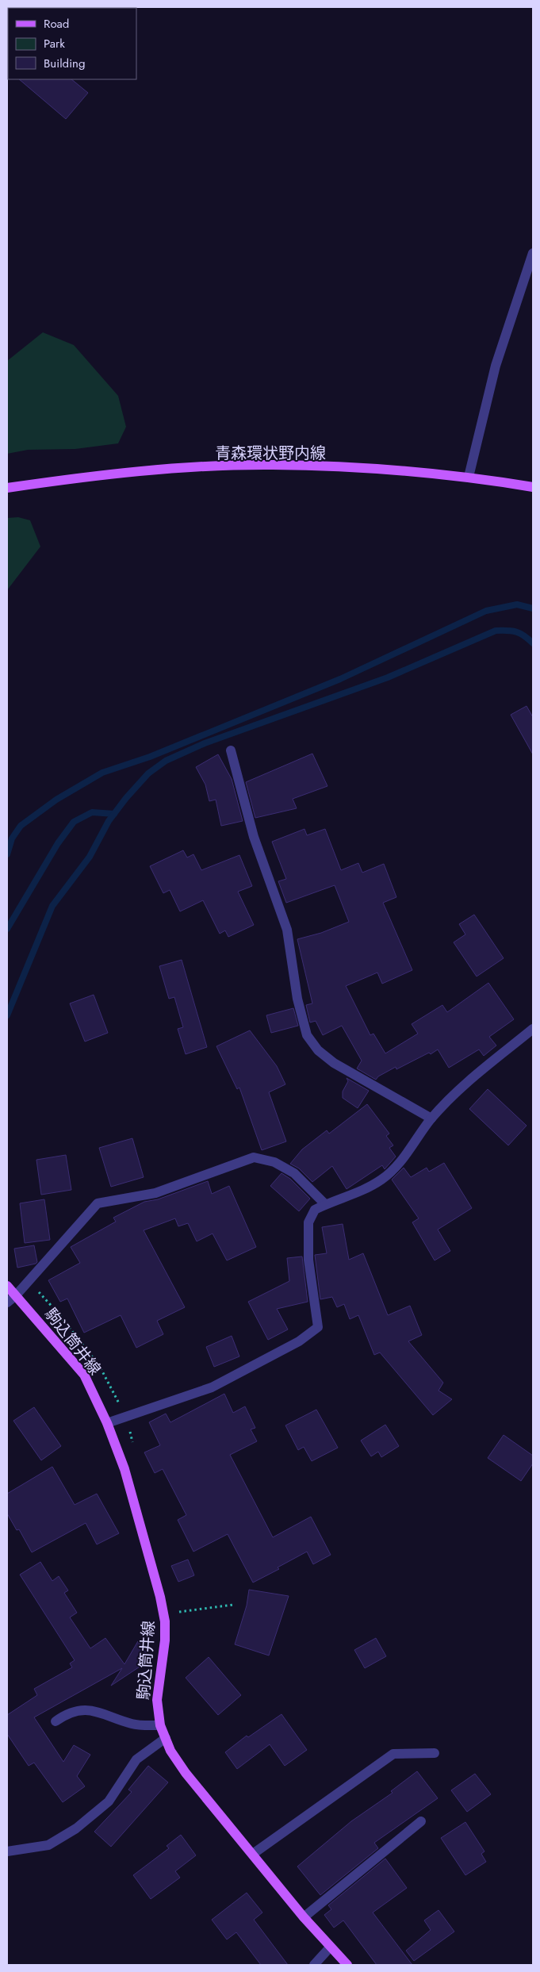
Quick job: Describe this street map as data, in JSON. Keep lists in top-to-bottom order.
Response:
{
  "streets": {
    "main road": ["青森環状野内線", "駒込筒井線"]
  },
  "legend": ["Road", "Park", "Building"]
}
